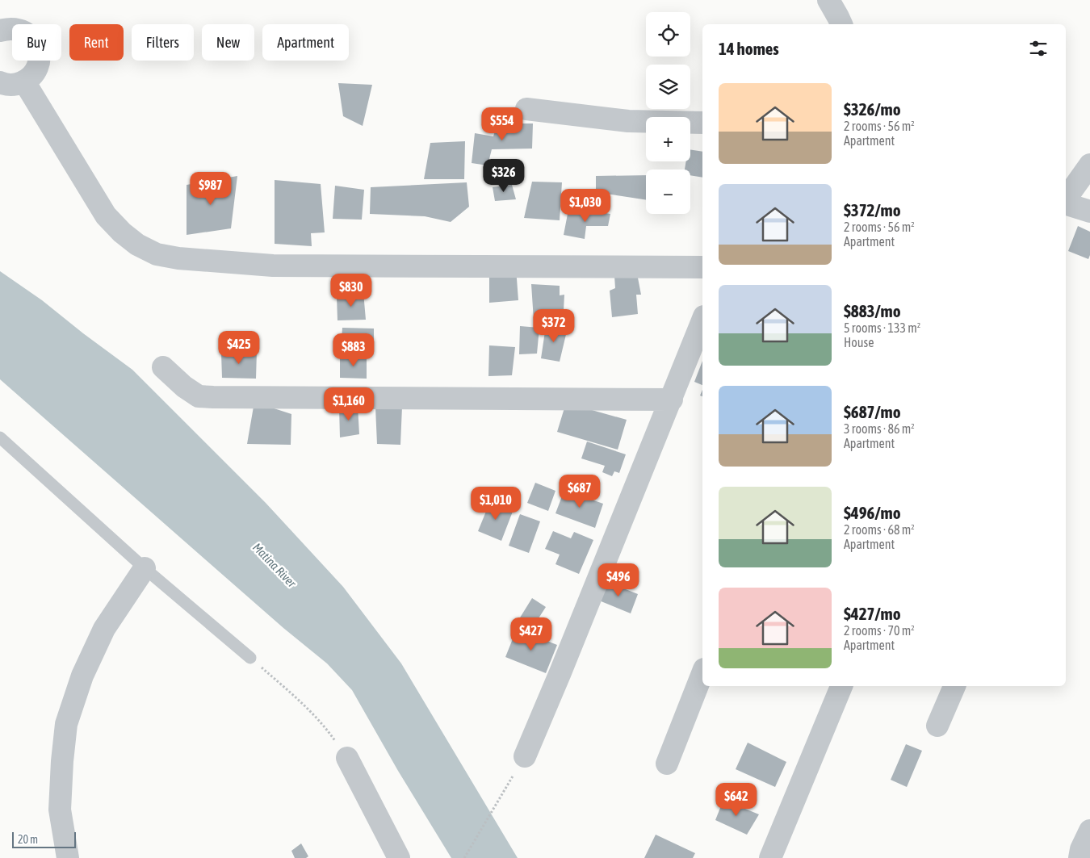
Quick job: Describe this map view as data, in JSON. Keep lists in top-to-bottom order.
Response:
{
  "water": ["Matina River"],
  "scale_bar": "20 m",
  "page": {
    "map_buttons": ["+", "−"],
    "chip": [
      "Buy",
      "Rent",
      "Filters",
      "New",
      "Apartment"
    ],
    "heading": "14 homes",
    "list": [
      {
        "name": "$326/mo",
        "note": "2 rooms · 56 m² · Apartment"
      },
      {
        "name": "$372/mo",
        "note": "2 rooms · 56 m² · Apartment"
      },
      {
        "name": "$883/mo",
        "note": "5 rooms · 133 m² · House"
      },
      {
        "name": "$687/mo",
        "note": "3 rooms · 86 m² · Apartment"
      },
      {
        "name": "$496/mo",
        "note": "2 rooms · 68 m² · Apartment"
      },
      {
        "name": "$427/mo",
        "note": "2 rooms · 70 m² · Apartment"
      }
    ],
    "price": [
      "$554",
      "$326",
      "$987",
      "$1,030",
      "$830",
      "$372",
      "$425",
      "$883",
      "$1,160",
      "$687",
      "$1,010",
      "$496",
      "$427",
      "$642"
    ],
    "scale": "20 m"
  }
}
